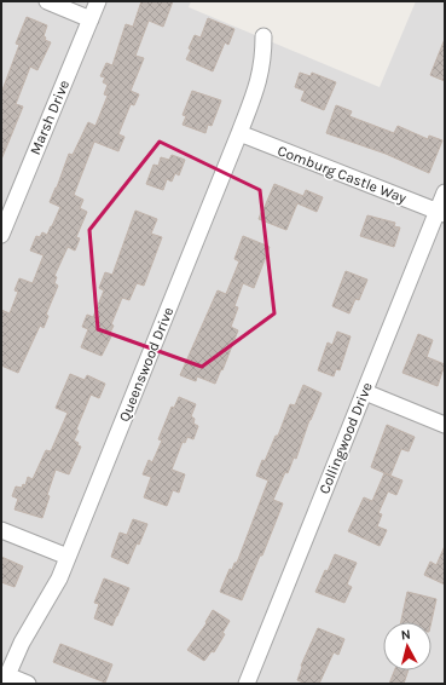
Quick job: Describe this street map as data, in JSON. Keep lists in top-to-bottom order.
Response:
{
  "streets": {
    "street": [
      "Marsh Drive",
      "Comburg Castle Way",
      "Queenswood Drive",
      "Collingwood Drive"
    ]
  },
  "crossings": [
    ["Comburg Castle Way", "Queenswood Drive"],
    ["Comburg Castle Way", "Collingwood Drive"]
  ],
  "north": "top"
}
